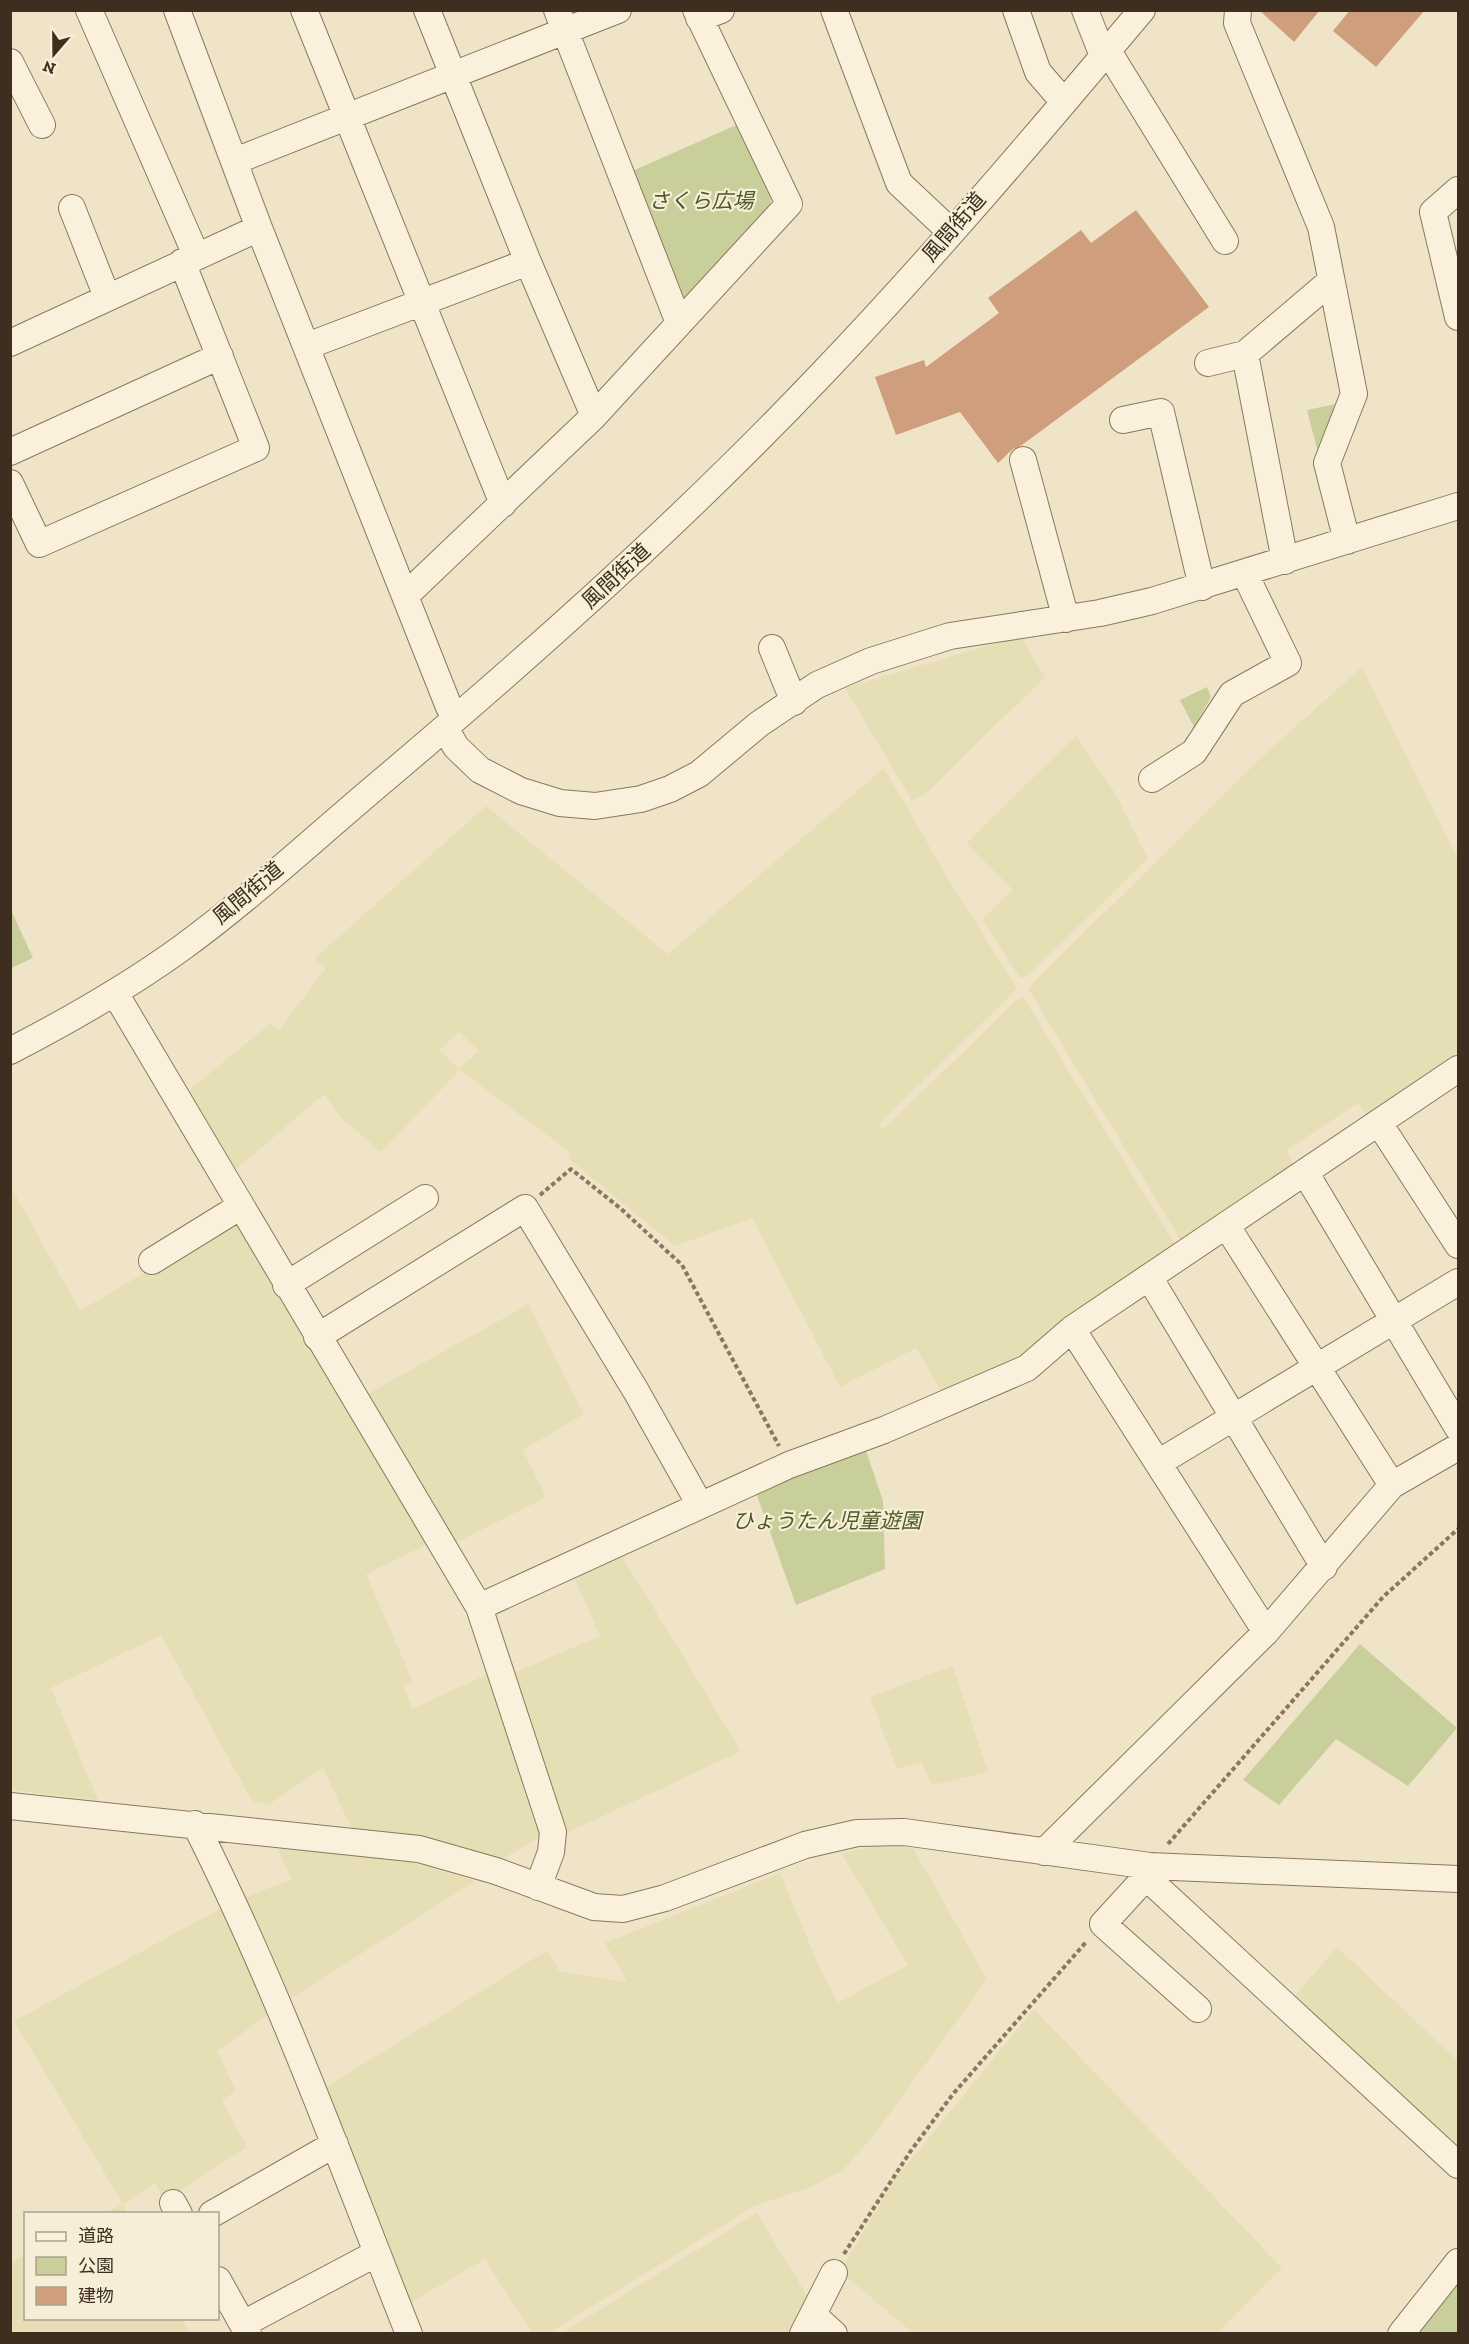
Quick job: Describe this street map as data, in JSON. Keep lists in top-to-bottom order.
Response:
{
  "streets": {
    "street": ["風間街道"]
  },
  "parks": ["さくら広場", "ひょうたん児童遊園"],
  "legend": ["道路", "公園", "建物"],
  "north": "bottom"
}
